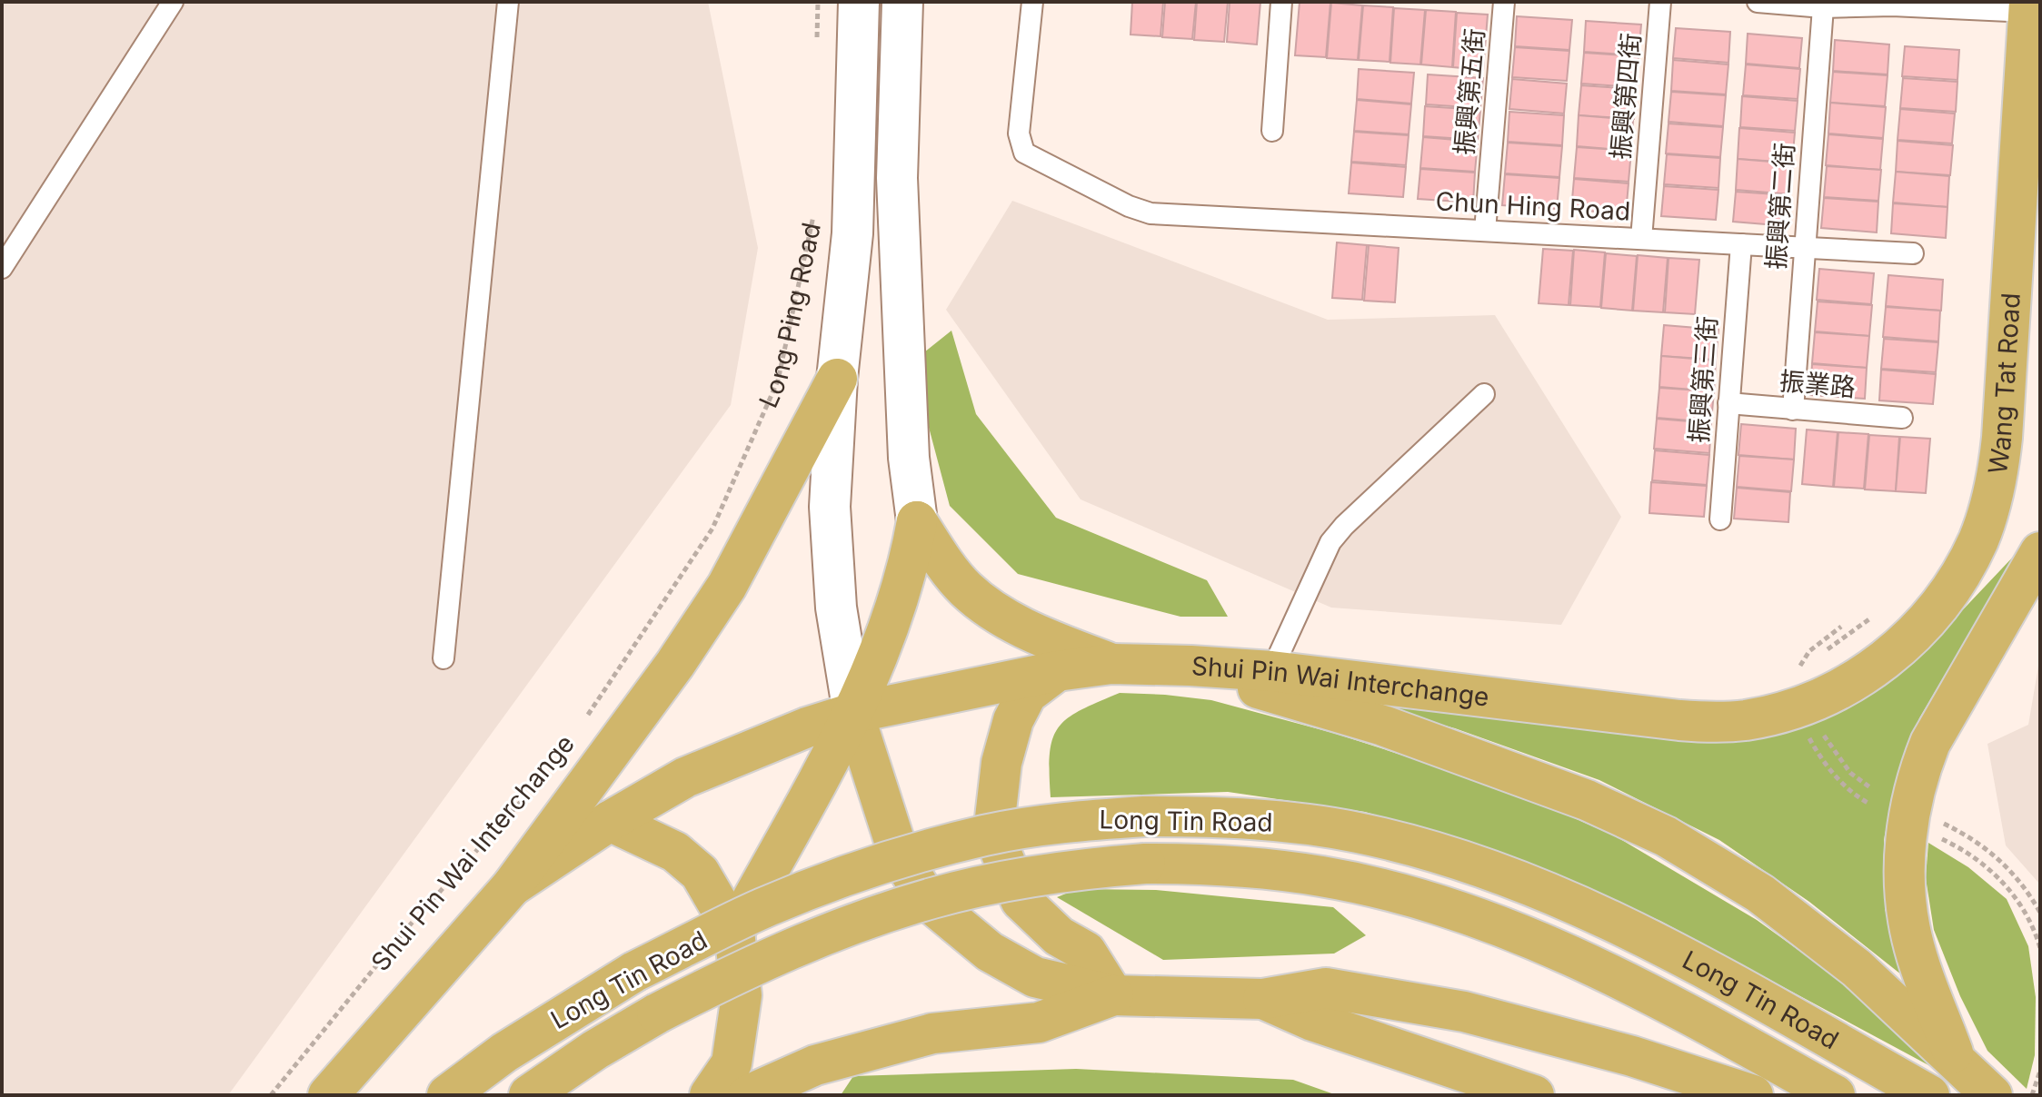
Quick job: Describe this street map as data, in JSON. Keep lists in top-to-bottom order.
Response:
{
  "streets": {
    "main road": [
      "Long Ping Road",
      "Wang Tat Road",
      "Shui Pin Wai Interchange",
      "Long Tin Road"
    ],
    "lane": [
      "振興第五街",
      "振興第四街",
      "Chun Hing Road",
      "振興第二街",
      "振興第三街",
      "振業路"
    ]
  },
  "crossings": [
    ["振興第五街", "Chun Hing Road"],
    ["振興第四街", "Chun Hing Road"],
    ["Chun Hing Road", "振興第二街"],
    ["Chun Hing Road", "振興第三街"],
    ["振興第二街", "振業路"],
    ["Long Ping Road", "Shui Pin Wai Interchange"],
    ["振興第三街", "振業路"],
    ["Wang Tat Road", "Shui Pin Wai Interchange"]
  ]
}
